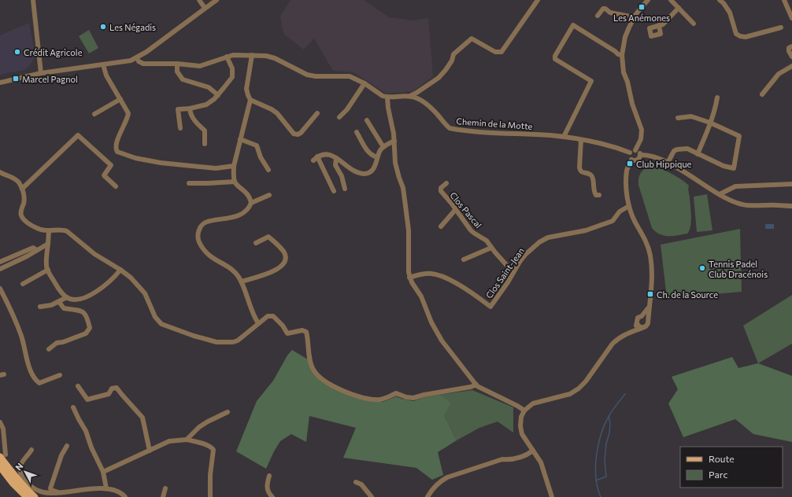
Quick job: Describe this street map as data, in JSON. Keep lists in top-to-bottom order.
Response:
{
  "streets": {
    "street": ["Chemin de la Motte", "Clos Pascal", "Clos Saint-Jean"]
  },
  "crossings": [
    ["Clos Pascal", "Clos Saint-Jean"]
  ],
  "places": {
    "transit": [
      "Les Anémones",
      "Marcel Pagnol",
      "Club Hippique",
      "Ch. de la Source"
    ],
    "other": ["Les Négadis", "Crédit Agricole", "Tennis Padel Club Dracénois"]
  },
  "legend": ["Route", "Parc"],
  "north": "top left"
}
